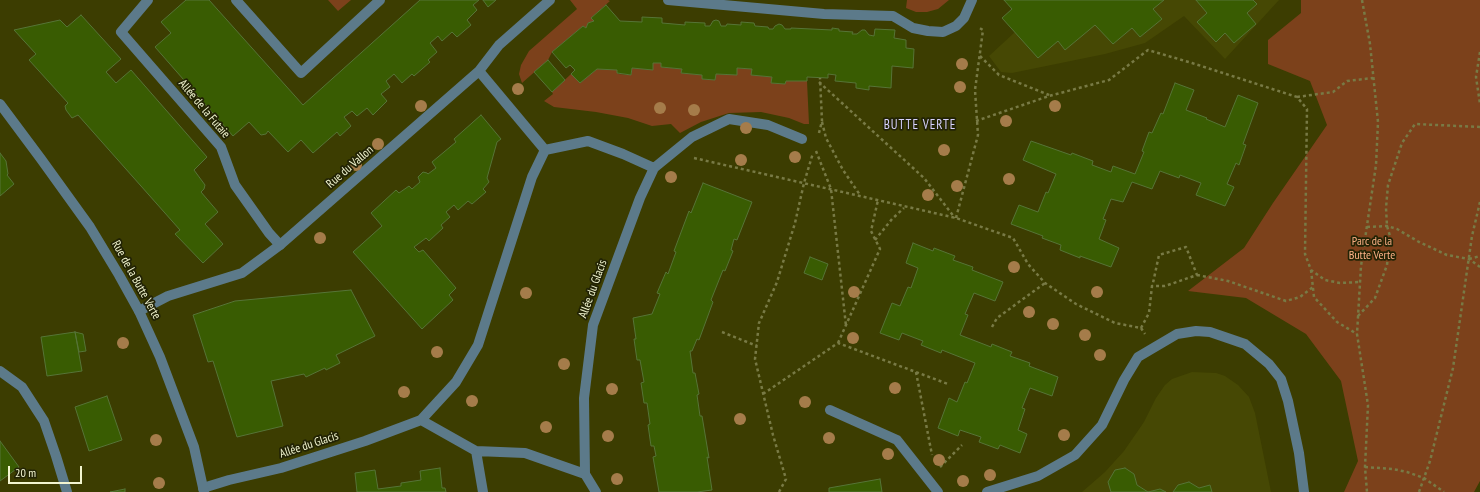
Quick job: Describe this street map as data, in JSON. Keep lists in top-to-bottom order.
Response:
{
  "streets": {
    "street": [
      "Allée de la Futaie",
      "Rue du Vallon",
      "Rue de la Butte Verte",
      "Allée du Glacis"
    ]
  },
  "crossings": [
    ["Allée de la Futaie", "Rue du Vallon"],
    ["Rue du Vallon", "Rue de la Butte Verte"],
    ["Rue de la Butte Verte", "Allée du Glacis"]
  ],
  "districts": ["BUTTE VERTE"],
  "parks": ["Parc de la Butte Verte"],
  "scale_bar": "20 m"
}
